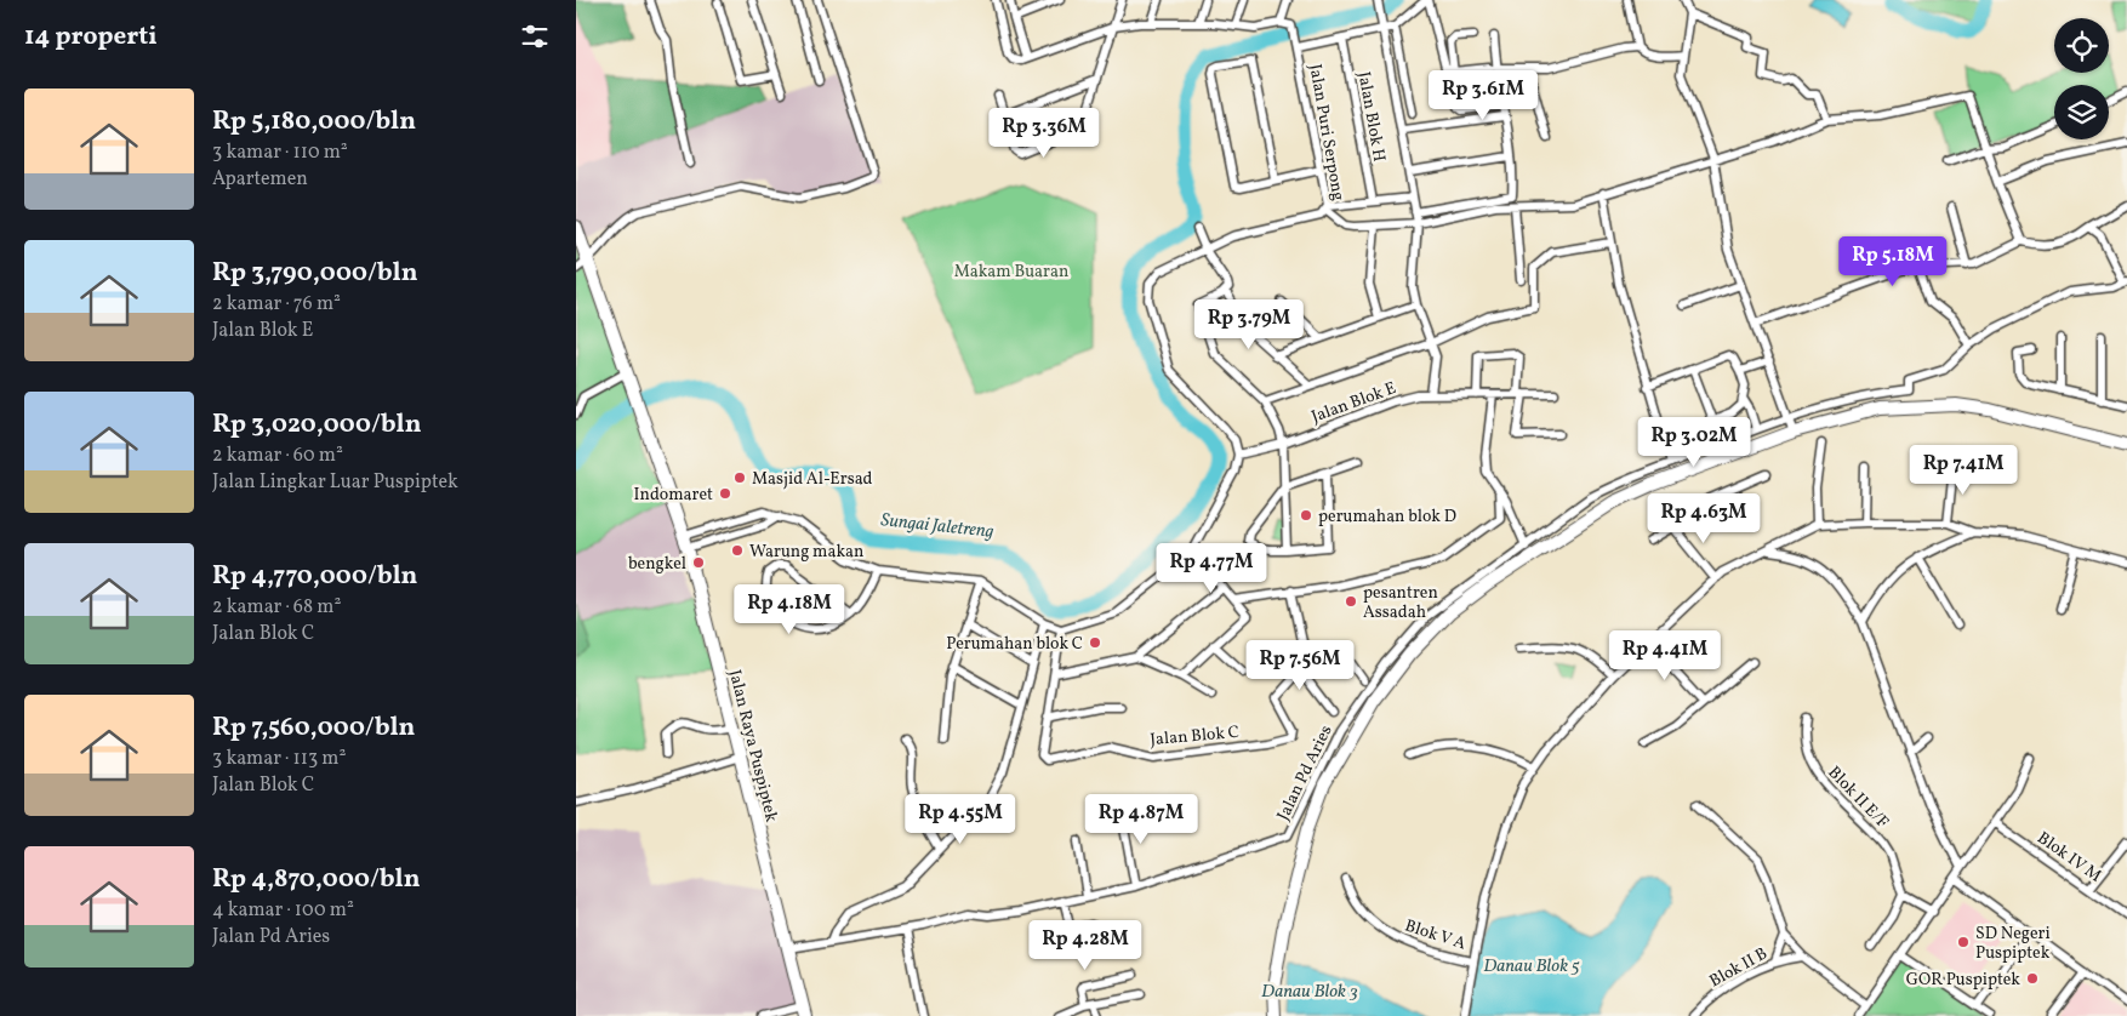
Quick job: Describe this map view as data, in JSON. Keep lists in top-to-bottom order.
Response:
{
  "streets": {
    "main road": ["Jalan Raya Puspiptek"],
    "street": [
      "Jalan Blok H",
      "Jalan Puri Serpong",
      "Jalan Blok E",
      "Jalan Blok C",
      "Jalan Pd Aries",
      "Blok II E/F",
      "Blok IV M",
      "Blok V A",
      "Blok II B"
    ]
  },
  "crossings": [
    ["Jalan Blok H", "Jalan Puri Serpong"],
    ["Jalan Puri Serpong", "Jalan Blok E"],
    ["Jalan Raya Puspiptek", "Jalan Pd Aries"]
  ],
  "water": ["Sungai Jaletreng", "Danau Blok 5", "Danau Blok 3"],
  "parks": ["Makam Buaran"],
  "places": [
    "Masjid Al-Ersad",
    "Indomaret",
    "perumahan blok D",
    "Warung makan",
    "bengkel",
    "pesantren Assadah",
    "Perumahan blok C",
    "SD Negeri Puspiptek",
    "GOR Puspiptek"
  ],
  "page": {
    "heading": "14 properti",
    "price": [
      "Rp 3.61M",
      "Rp 3.36M",
      "Rp 5.18M",
      "Rp 3.79M",
      "Rp 3.02M",
      "Rp 7.41M",
      "Rp 4.63M",
      "Rp 4.77M",
      "Rp 4.18M",
      "Rp 4.41M",
      "Rp 7.56M",
      "Rp 4.55M",
      "Rp 4.87M",
      "Rp 4.28M"
    ],
    "list": [
      {
        "name": "Rp 5,180,000/bln",
        "note": "3 kamar · 110 m² · Apartemen"
      },
      {
        "name": "Rp 3,790,000/bln",
        "note": "2 kamar · 76 m² · Jalan Blok E"
      },
      {
        "name": "Rp 3,020,000/bln",
        "note": "2 kamar · 60 m² · Jalan Lingkar Luar Puspiptek"
      },
      {
        "name": "Rp 4,770,000/bln",
        "note": "2 kamar · 68 m² · Jalan Blok C"
      },
      {
        "name": "Rp 7,560,000/bln",
        "note": "3 kamar · 113 m² · Jalan Blok C"
      },
      {
        "name": "Rp 4,870,000/bln",
        "note": "4 kamar · 100 m² · Jalan Pd Aries"
      }
    ]
  }
}
